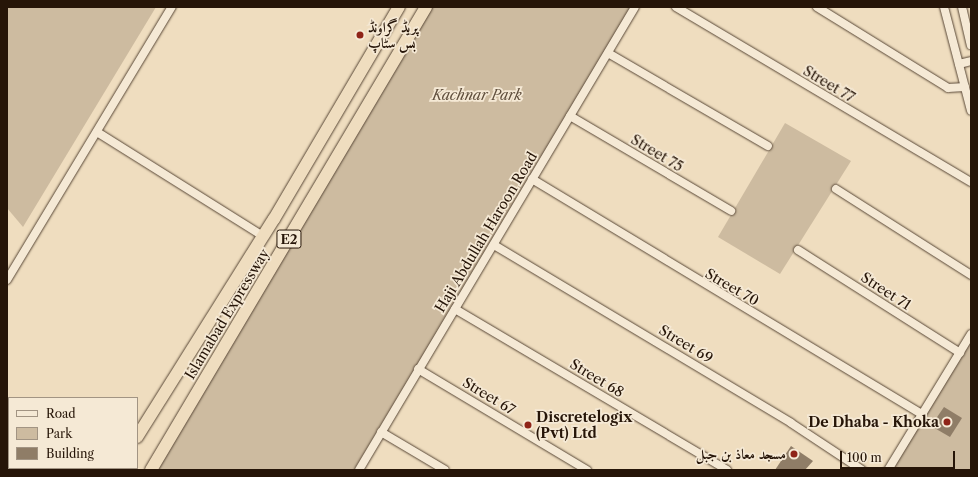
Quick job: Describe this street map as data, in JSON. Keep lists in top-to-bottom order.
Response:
{
  "streets": {
    "highway": ["E2", "Islamabad Expressway"],
    "street": [
      "Street 77",
      "Street 75",
      "Haji Abdullah Haroon Road",
      "Street 70",
      "Street 71",
      "Street 69",
      "Street 68",
      "Street 67"
    ]
  },
  "crossings": [
    ["Street 75", "Haji Abdullah Haroon Road"],
    ["Haji Abdullah Haroon Road", "Street 70"],
    ["Haji Abdullah Haroon Road", "Street 69"],
    ["Haji Abdullah Haroon Road", "Street 68"],
    ["Haji Abdullah Haroon Road", "Street 67"]
  ],
  "parks": ["Kachnar Park"],
  "places": [
    "پریڈ گراونڈ بس سٹاپ",
    "De Dhaba - Khoka",
    "Discretelogix (Pvt) Ltd",
    "مسجد معاذ بن جبل"
  ],
  "legend": ["Road", "Park", "Building"],
  "scale_bar": "100 m"
}
